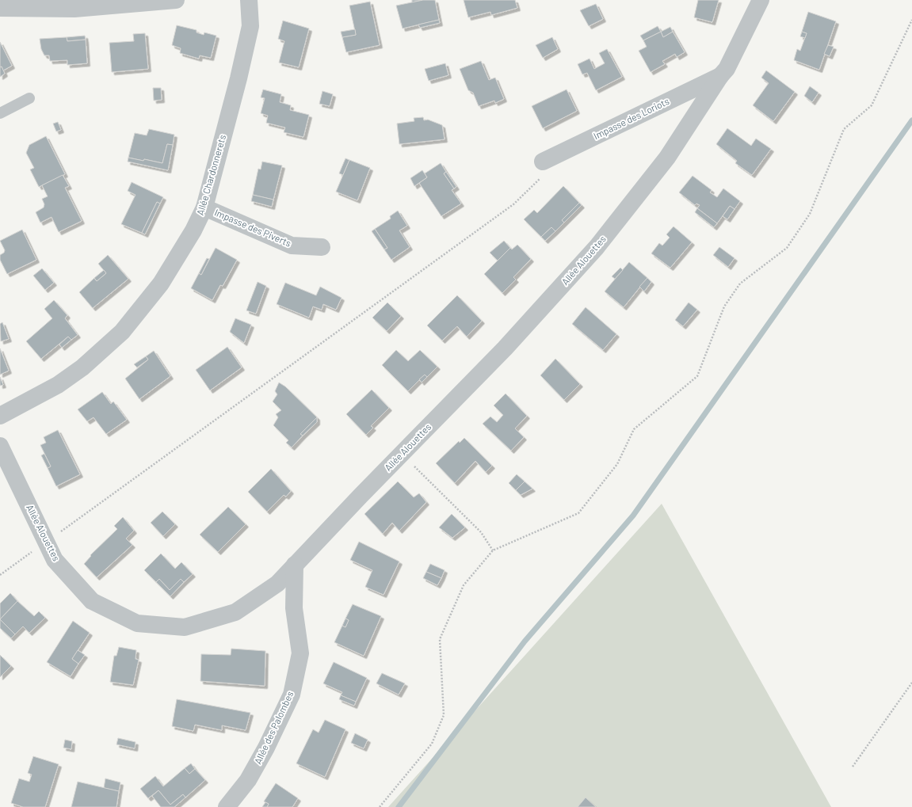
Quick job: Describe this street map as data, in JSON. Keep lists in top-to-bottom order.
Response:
{
  "streets": {
    "street": [
      "Impasse des Loriots",
      "Allée Chardonnerets",
      "Impasse des Piverts",
      "Allée Alouettes",
      "Allée des Palombes"
    ]
  },
  "crossings": [
    ["Impasse des Loriots", "Allée Alouettes"],
    ["Allée Chardonnerets", "Impasse des Piverts"],
    ["Allée Alouettes", "Allée des Palombes"]
  ]
}
